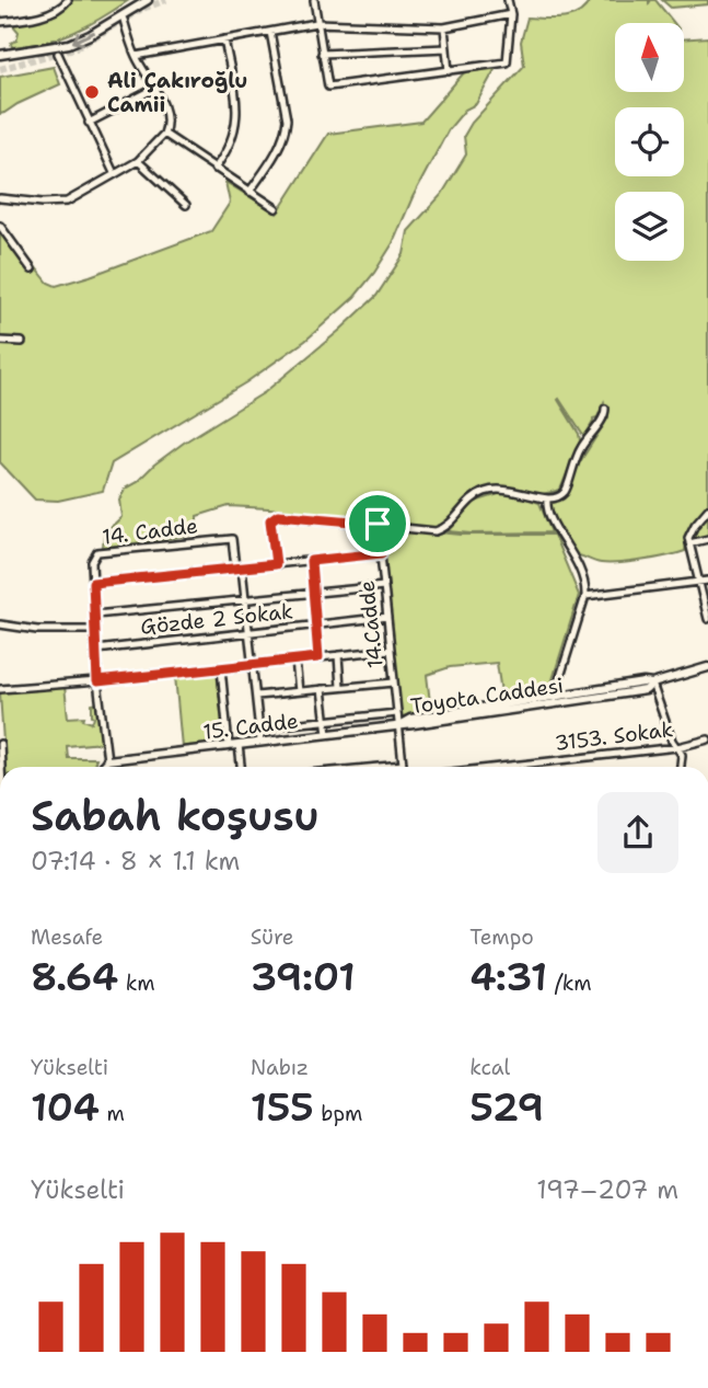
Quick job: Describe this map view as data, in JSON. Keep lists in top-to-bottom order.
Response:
{
  "streets": {
    "street": [
      "14. Cadde",
      "Gözde 2 Sokak",
      "14.Cadde",
      "Toyota Caddesi",
      "15. Cadde",
      "3153. Sokak"
    ]
  },
  "crossings": [
    ["14. Cadde", "Gözde 2 Sokak"],
    ["14. Cadde", "15. Cadde"],
    ["Gözde 2 Sokak", "14.Cadde"],
    ["14.Cadde", "Toyota Caddesi"],
    ["14.Cadde", "15. Cadde"],
    ["Toyota Caddesi", "15. Cadde"]
  ],
  "places": ["Ali Çakıroğlu Camii"],
  "north": "top",
  "page": {
    "heading": ["Sabah koşusu", "07:14 · 8 × 1.1 km"],
    "stats": [
      ["Mesafe", "8.64 km"],
      ["Süre", "39:01"],
      ["Tempo", "4:31 /km"],
      ["Yükselti", "104 m"],
      ["Nabız", "155 bpm"],
      ["kcal", "529"]
    ],
    "chart": ["Yükselti", "197–207 m"]
  }
}
